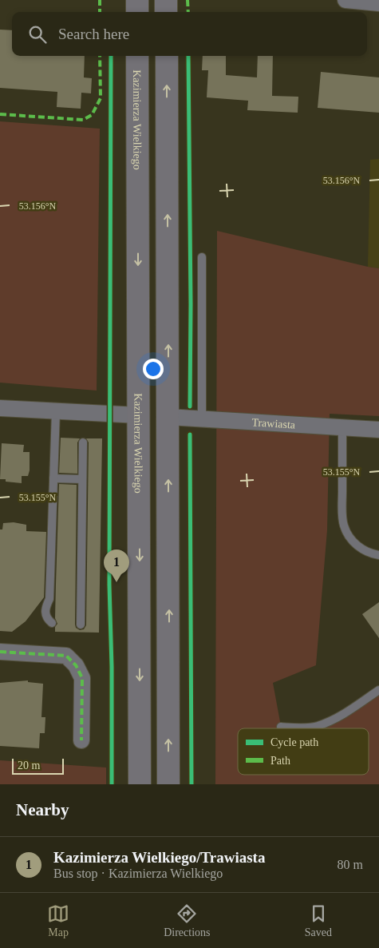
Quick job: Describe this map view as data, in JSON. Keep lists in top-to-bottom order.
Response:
{
  "streets": {
    "main road": ["Kazimierza Wielkiego"],
    "street": ["Trawiasta"]
  },
  "legend": ["Cycle path", "Path"],
  "scale_bar": "20 m",
  "page": {
    "search": "Search here",
    "pins": "1",
    "scale": "20 m",
    "heading": "Nearby",
    "list": [
      {
        "mark": "1",
        "name": "Kazimierza Wielkiego/Trawiasta",
        "note": "Bus stop · Kazimierza Wielkiego",
        "value": "80 m"
      }
    ],
    "nav": ["Map", "Directions", "Saved"]
  },
  "coordinates": ["53.156°N", "53.155°N"]
}
